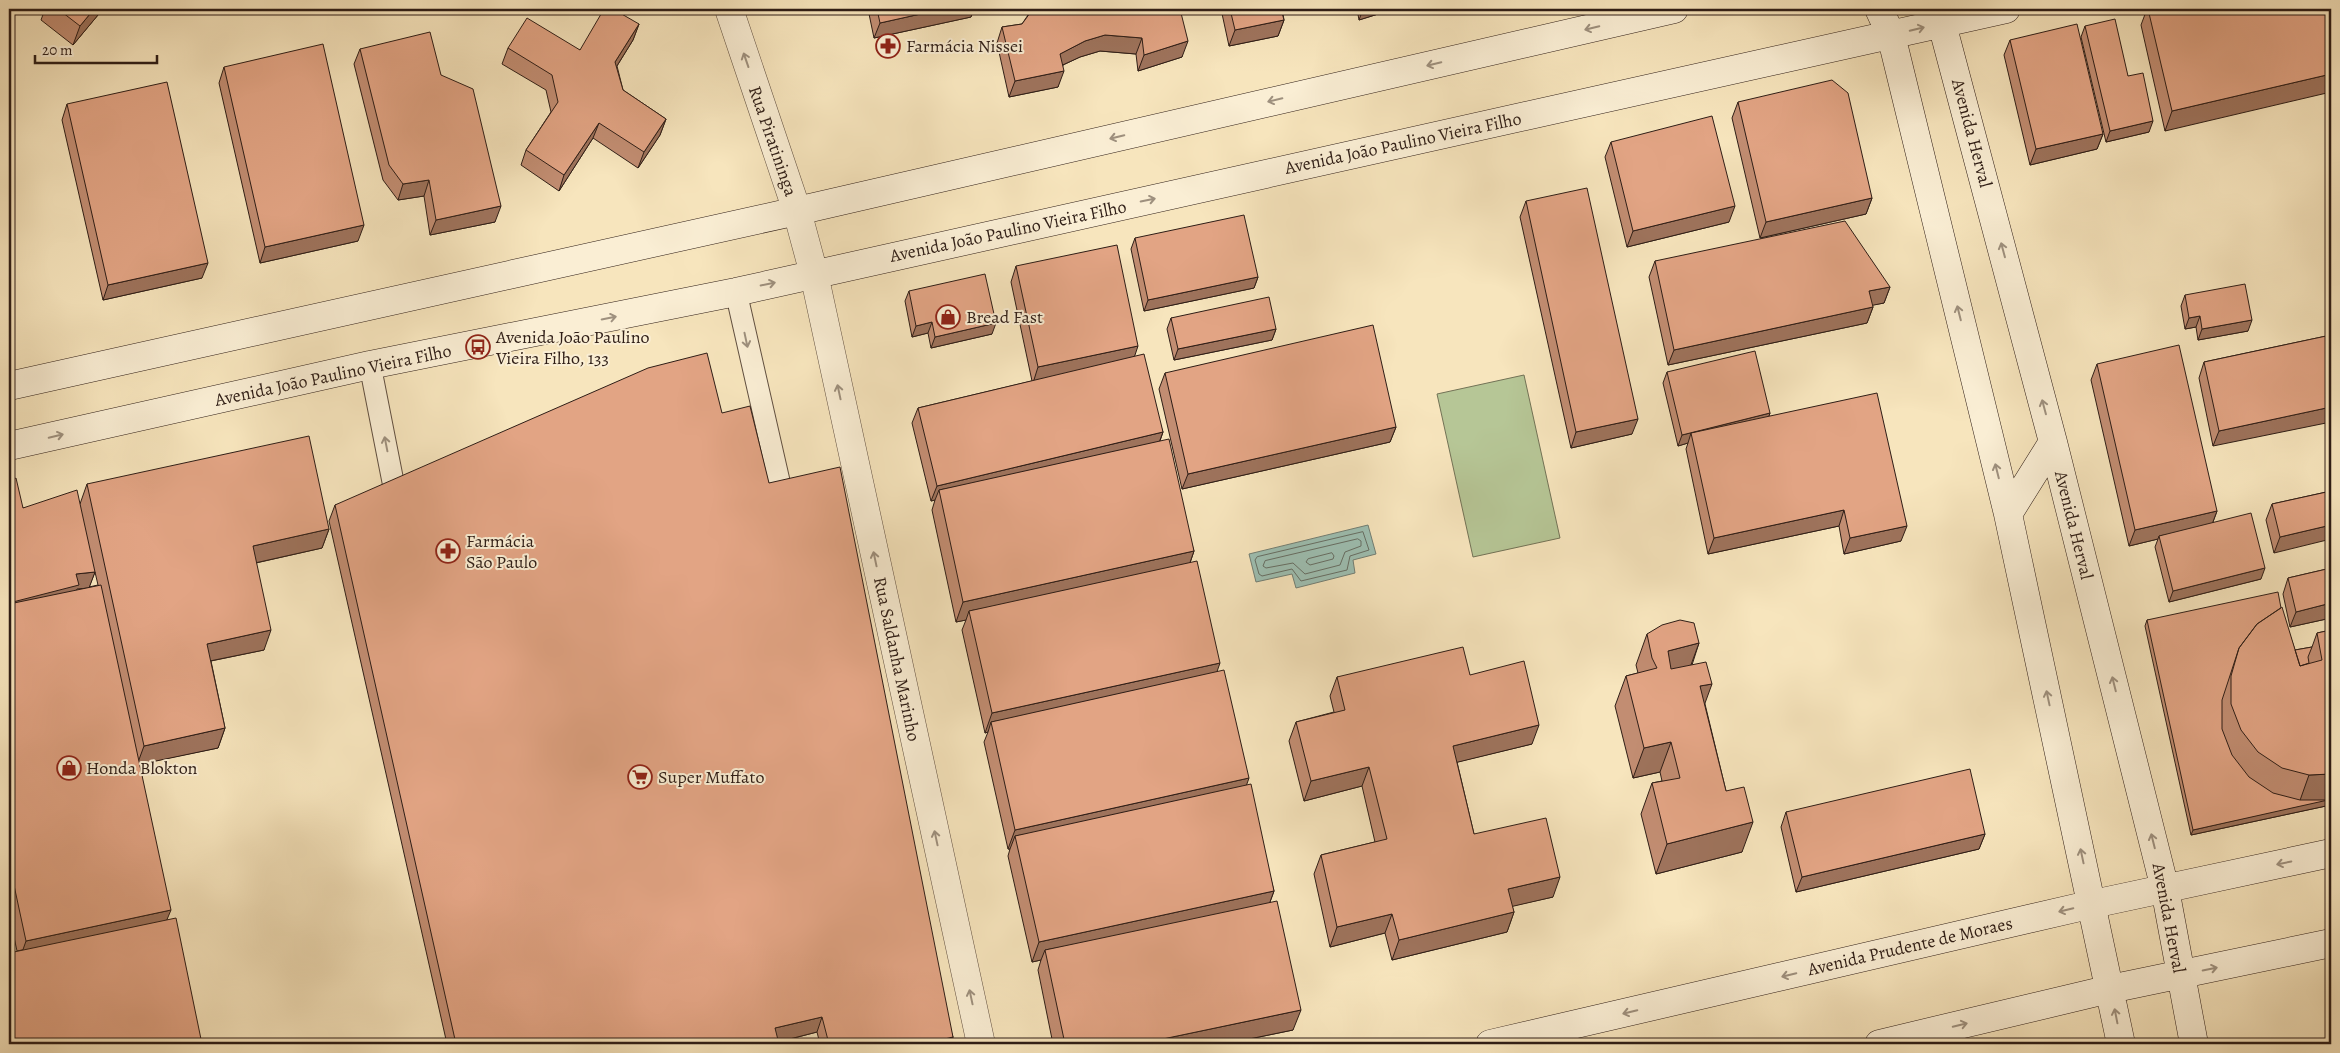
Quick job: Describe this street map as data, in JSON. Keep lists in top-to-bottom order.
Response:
{
  "streets": {
    "main road": [
      "Avenida Herval",
      "Rua Piratininga",
      "Avenida João Paulino Vieira Filho",
      "Rua Saldanha Marinho",
      "Avenida Prudente de Moraes"
    ]
  },
  "crossings": [
    ["Avenida Herval", "Avenida João Paulino Vieira Filho"],
    ["Avenida Herval", "Avenida Prudente de Moraes"],
    ["Rua Piratininga", "Avenida João Paulino Vieira Filho"],
    ["Rua Piratininga", "Rua Saldanha Marinho"],
    ["Avenida João Paulino Vieira Filho", "Rua Saldanha Marinho"]
  ],
  "one_way": ["Rua Piratininga", "Rua Saldanha Marinho"],
  "places": {
    "pharmacy": ["Farmácia Nissei", "Farmácia São Paulo"],
    "shop": ["Bread Fast", "Honda Blokton"],
    "bus stop": ["Avenida João Paulino Vieira Filho, 133"],
    "supermarket": ["Super Muffato"]
  },
  "scale_bar": "20 m"
}
